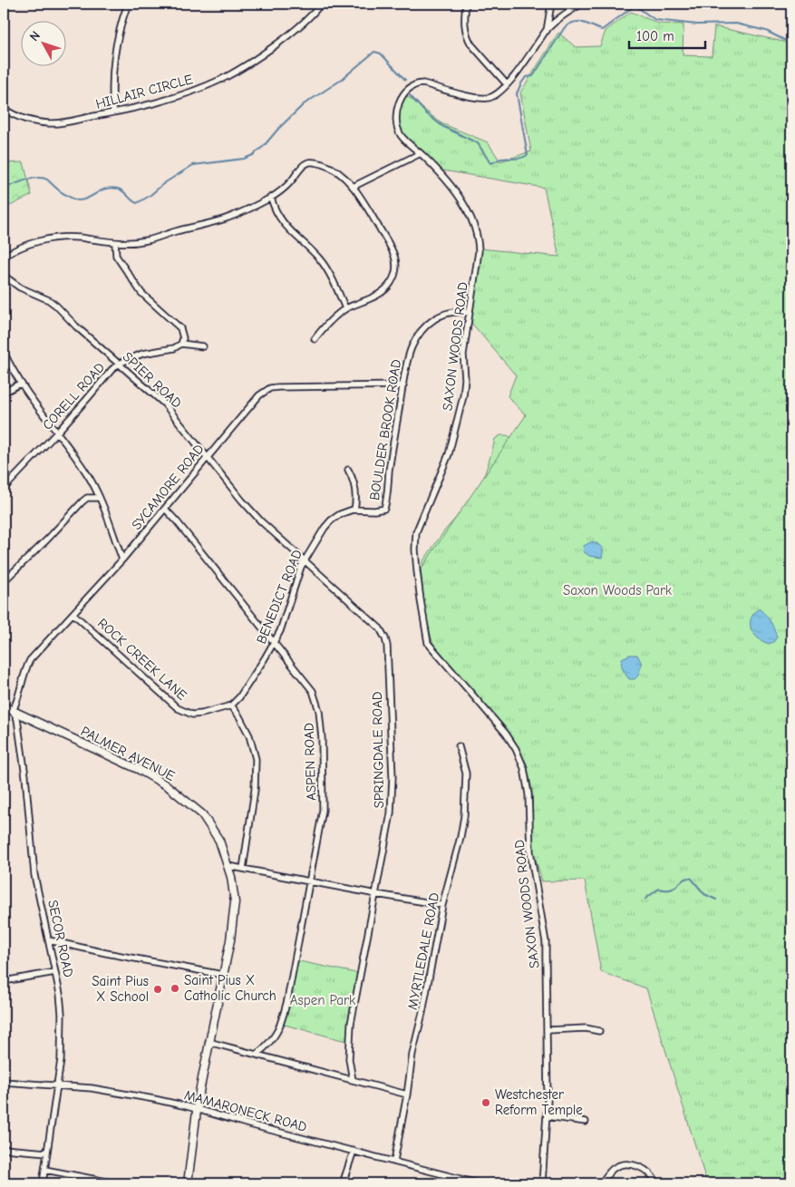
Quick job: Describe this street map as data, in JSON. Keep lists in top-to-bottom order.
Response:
{
  "streets": {
    "main road": ["PALMER AVENUE"],
    "street": [
      "HILLAIR CIRCLE",
      "SAXON WOODS ROAD",
      "SPIER ROAD",
      "CORELL ROAD",
      "BOULDER BROOK ROAD",
      "SYCAMORE ROAD",
      "BENEDICT ROAD",
      "ROCK CREEK LANE",
      "SPRINGDALE ROAD",
      "ASPEN ROAD",
      "SECOR ROAD",
      "MYRTLEDALE ROAD",
      "MAMARONECK ROAD"
    ]
  },
  "crossings": [
    ["SAXON WOODS ROAD", "BOULDER BROOK ROAD"],
    ["SPIER ROAD", "CORELL ROAD"],
    ["SPIER ROAD", "SYCAMORE ROAD"],
    ["SPIER ROAD", "BENEDICT ROAD"],
    ["SPIER ROAD", "SPRINGDALE ROAD"],
    ["BOULDER BROOK ROAD", "SYCAMORE ROAD"],
    ["BOULDER BROOK ROAD", "BENEDICT ROAD"],
    ["SYCAMORE ROAD", "ROCK CREEK LANE"],
    ["SYCAMORE ROAD", "PALMER AVENUE"],
    ["SYCAMORE ROAD", "ASPEN ROAD"],
    ["SYCAMORE ROAD", "SECOR ROAD"],
    ["BENEDICT ROAD", "ROCK CREEK LANE"],
    ["BENEDICT ROAD", "SPRINGDALE ROAD"],
    ["BENEDICT ROAD", "ASPEN ROAD"],
    ["PALMER AVENUE", "SECOR ROAD"],
    ["PALMER AVENUE", "MAMARONECK ROAD"],
    ["SECOR ROAD", "MAMARONECK ROAD"],
    ["MYRTLEDALE ROAD", "MAMARONECK ROAD"]
  ],
  "parks": ["Saxon Woods Park", "Aspen Park"],
  "places": ["Saint Pius X Catholic Church", "Saint Pius X School", "Westchester Reform Temple"],
  "scale_bar": "100 m",
  "north": "top left"
}
